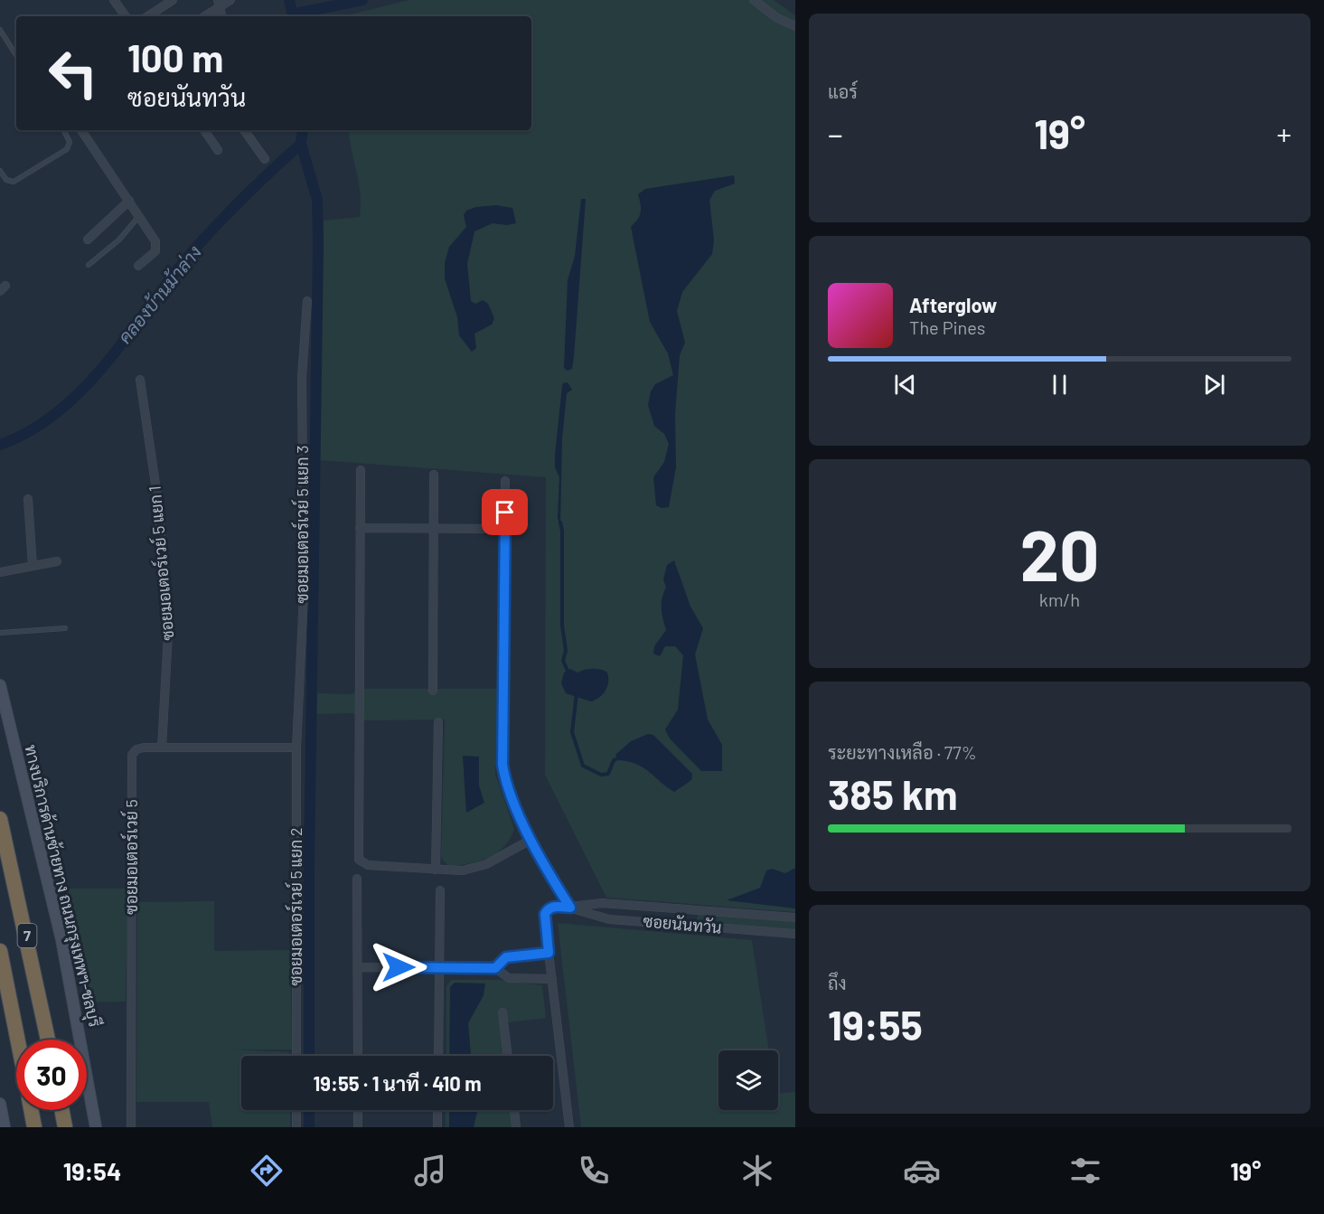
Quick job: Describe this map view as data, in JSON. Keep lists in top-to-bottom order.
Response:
{
  "streets": {
    "highway": ["7"],
    "main road": ["ทางบริการด้านซ้ายทาง ถนนกรุงเทพฯ-ชลบุรี"],
    "street": [
      "ซอยมอเตอร์เวย์ 5 แยก 3",
      "ซอยมอเตอร์เวย์ 5 แยก 1",
      "ซอยมอเตอร์เวย์ 5",
      "ซอยมอเตอร์เวย์ 5 แยก 2",
      "ซอยนันทวัน"
    ]
  },
  "crossings": [
    ["ซอยมอเตอร์เวย์ 5 แยก 3", "ซอยมอเตอร์เวย์ 5"],
    ["ซอยมอเตอร์เวย์ 5 แยก 3", "ซอยมอเตอร์เวย์ 5 แยก 2"],
    ["ซอยมอเตอร์เวย์ 5 แยก 1", "ซอยมอเตอร์เวย์ 5"],
    ["ซอยมอเตอร์เวย์ 5", "ซอยมอเตอร์เวย์ 5 แยก 2"]
  ],
  "water": ["คลองบ้านม้าล่าง"],
  "page": {
    "tile": [
      "แอร์",
      ["20", "km/h"],
      ["ระยะทางเหลือ · 77%", "385 km"],
      ["ถึง", "19:55"]
    ],
    "turn": ["100 m", "ซอยนันทวัน"],
    "heat": ["−", "19°", "+"],
    "song": ["Afterglow", "The Pines"],
    "limit": "30",
    "trip": "19:55 · 1 นาที · 410 m",
    "tabs": ["19:54", "19°"]
  }
}
